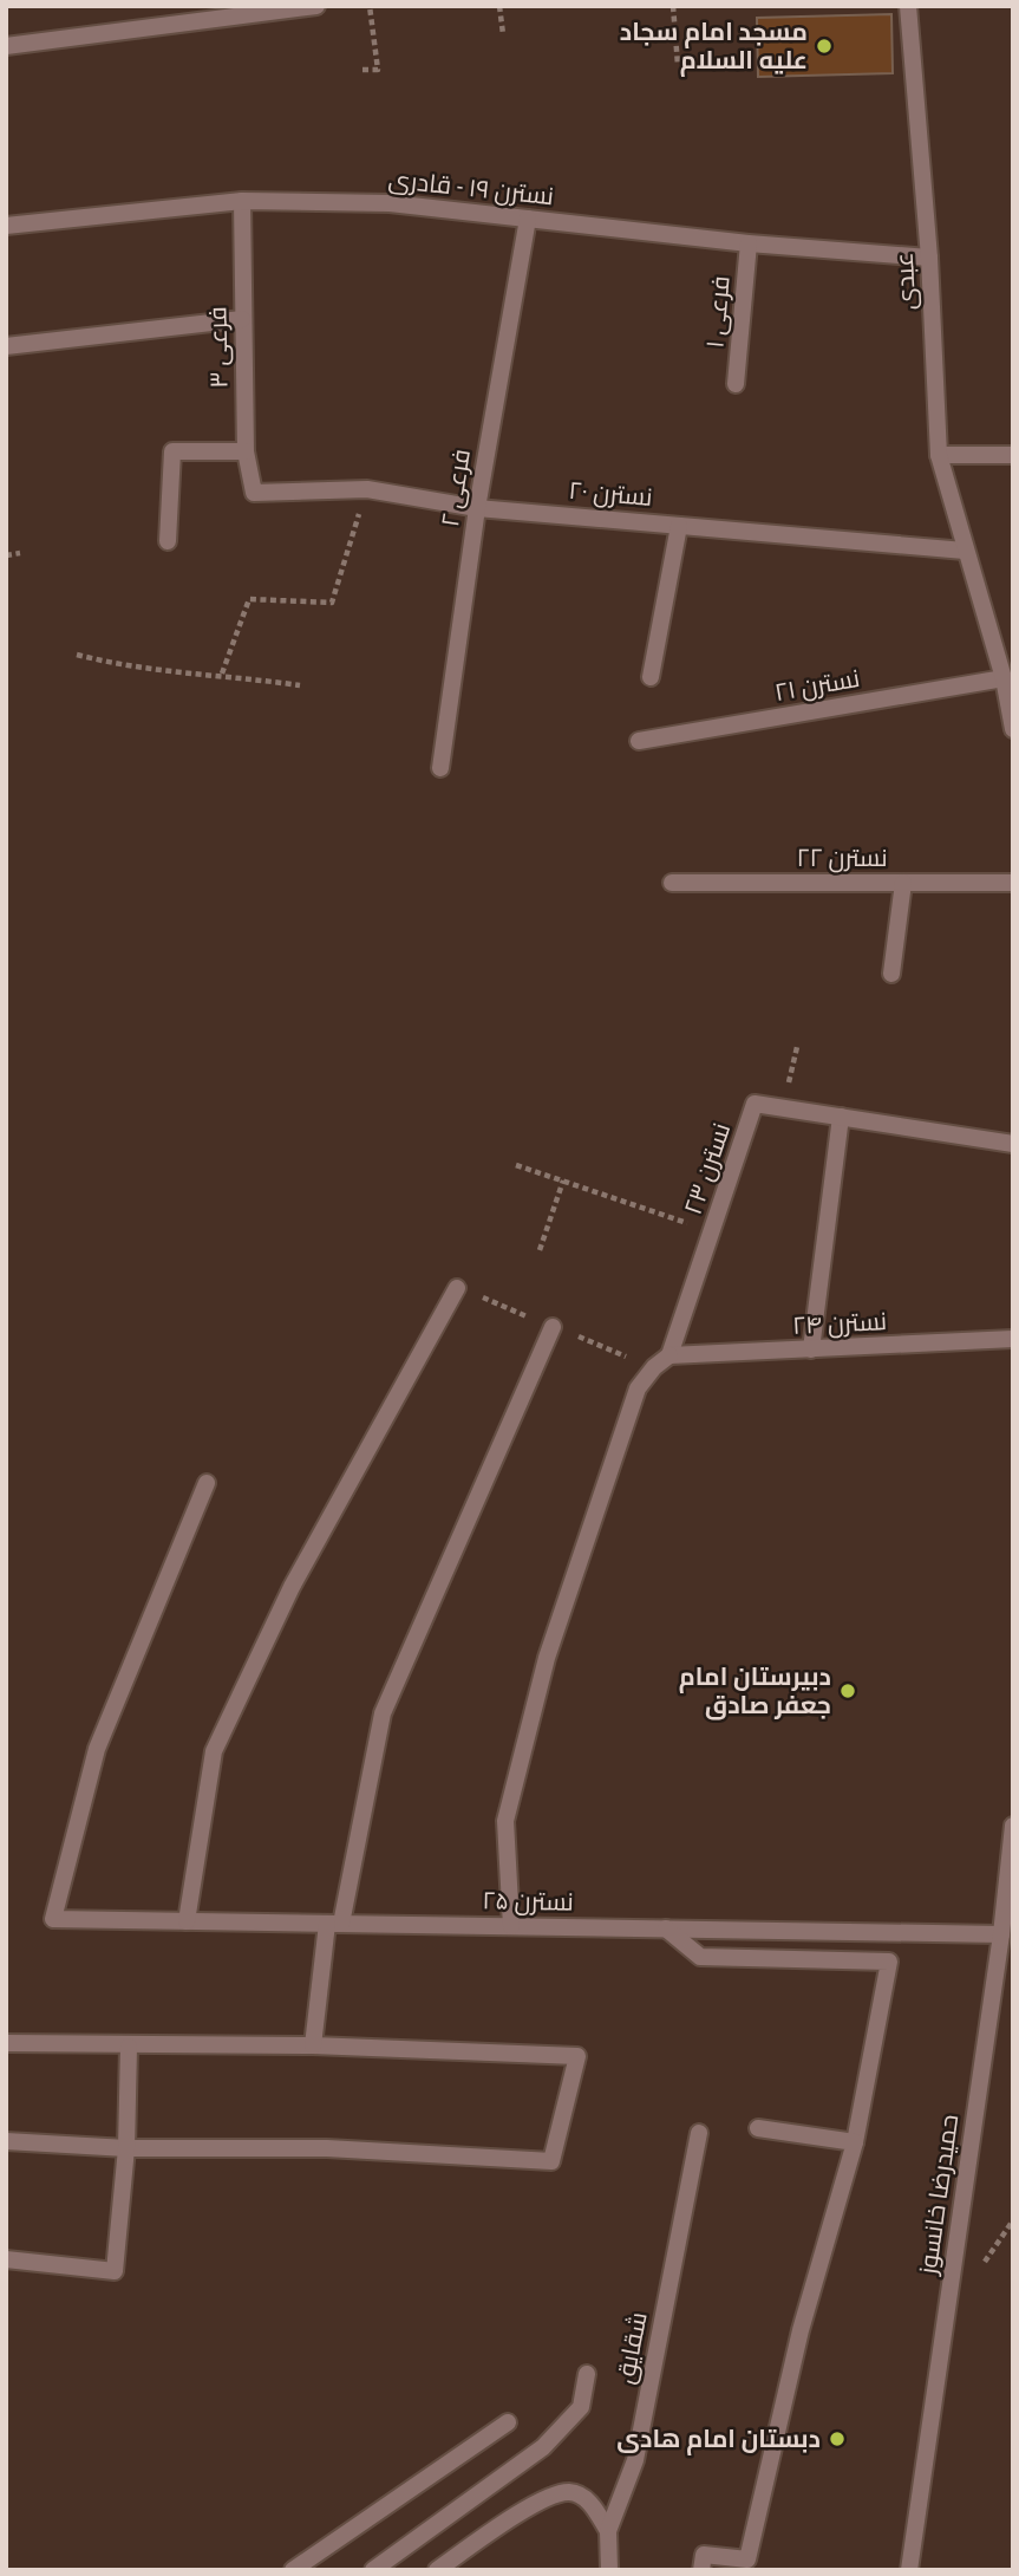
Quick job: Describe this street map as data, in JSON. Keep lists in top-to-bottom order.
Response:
{
  "streets": {
    "street": [
      "نسترن ۱۹ - قادری",
      "عبدی",
      "فرعی ۱",
      "فرعی ۳",
      "فرعی ۲",
      "نسترن ۲۰",
      "نسترن ۲۱",
      "نسترن ۲۲",
      "نسترن ۲۳",
      "نسترن ۲۴",
      "نسترن ۲۵",
      "حمیدرضا خانسوز",
      "شقایق"
    ]
  },
  "crossings": [
    ["نسترن ۱۹ - قادری", "عبدی"],
    ["نسترن ۱۹ - قادری", "فرعی ۱"],
    ["نسترن ۱۹ - قادری", "فرعی ۳"],
    ["نسترن ۱۹ - قادری", "فرعی ۲"],
    ["عبدی", "نسترن ۲۰"],
    ["فرعی ۳", "نسترن ۲۰"],
    ["فرعی ۲", "نسترن ۲۰"],
    ["نسترن ۲۳", "نسترن ۲۴"],
    ["نسترن ۲۵", "حمیدرضا خانسوز"]
  ],
  "places": ["مسجد امام سجاد علیه السلام", "دبیرستان امام جعفر صادق", "دبستان امام هادی"]
}
